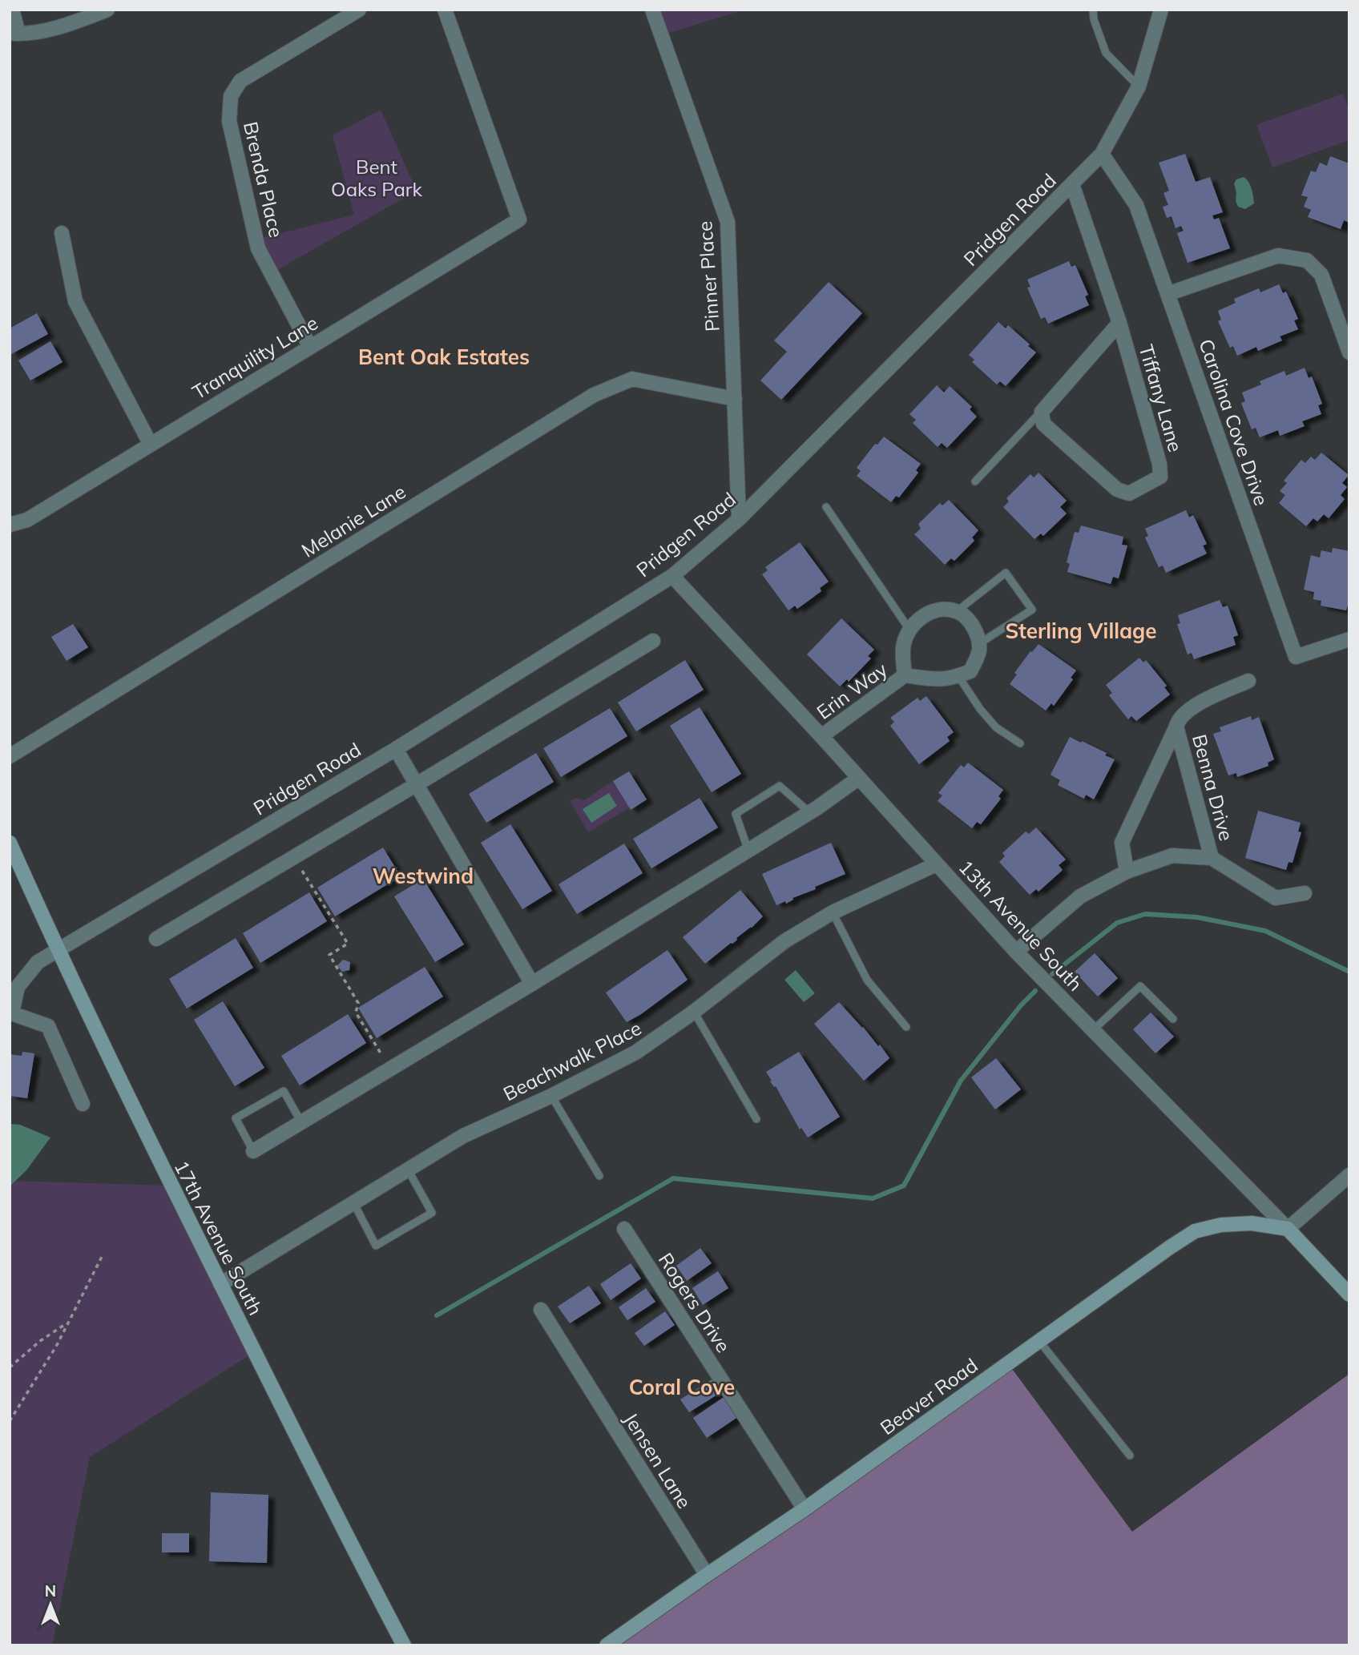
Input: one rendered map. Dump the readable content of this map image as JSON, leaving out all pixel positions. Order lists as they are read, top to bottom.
{
  "streets": {
    "street": [
      "Brenda Place",
      "Pridgen Road",
      "Pinner Place",
      "Tranquility Lane",
      "Tiffany Lane",
      "Carolina Cove Drive",
      "Melanie Lane",
      "Erin Way",
      "Benna Drive",
      "13th Avenue South",
      "Beachwalk Place",
      "17th Avenue South",
      "Rogers Drive",
      "Beaver Road",
      "Jensen Lane"
    ]
  },
  "crossings": [
    ["Brenda Place", "Tranquility Lane"],
    ["Pridgen Road", "Pinner Place"],
    ["Pridgen Road", "Tiffany Lane"],
    ["Pridgen Road", "Carolina Cove Drive"],
    ["Pridgen Road", "13th Avenue South"],
    ["Pridgen Road", "17th Avenue South"],
    ["Pinner Place", "Melanie Lane"],
    ["Erin Way", "13th Avenue South"],
    ["Benna Drive", "13th Avenue South"],
    ["13th Avenue South", "Beachwalk Place"],
    ["13th Avenue South", "Beaver Road"],
    ["Beachwalk Place", "17th Avenue South"],
    ["Rogers Drive", "Beaver Road"],
    ["Beaver Road", "Jensen Lane"]
  ],
  "districts": [
    "Bent Oak Estates",
    "Sterling Village",
    "Westwind",
    "Coral Cove"
  ],
  "parks": ["Bent Oaks Park"],
  "north": "top"
}
